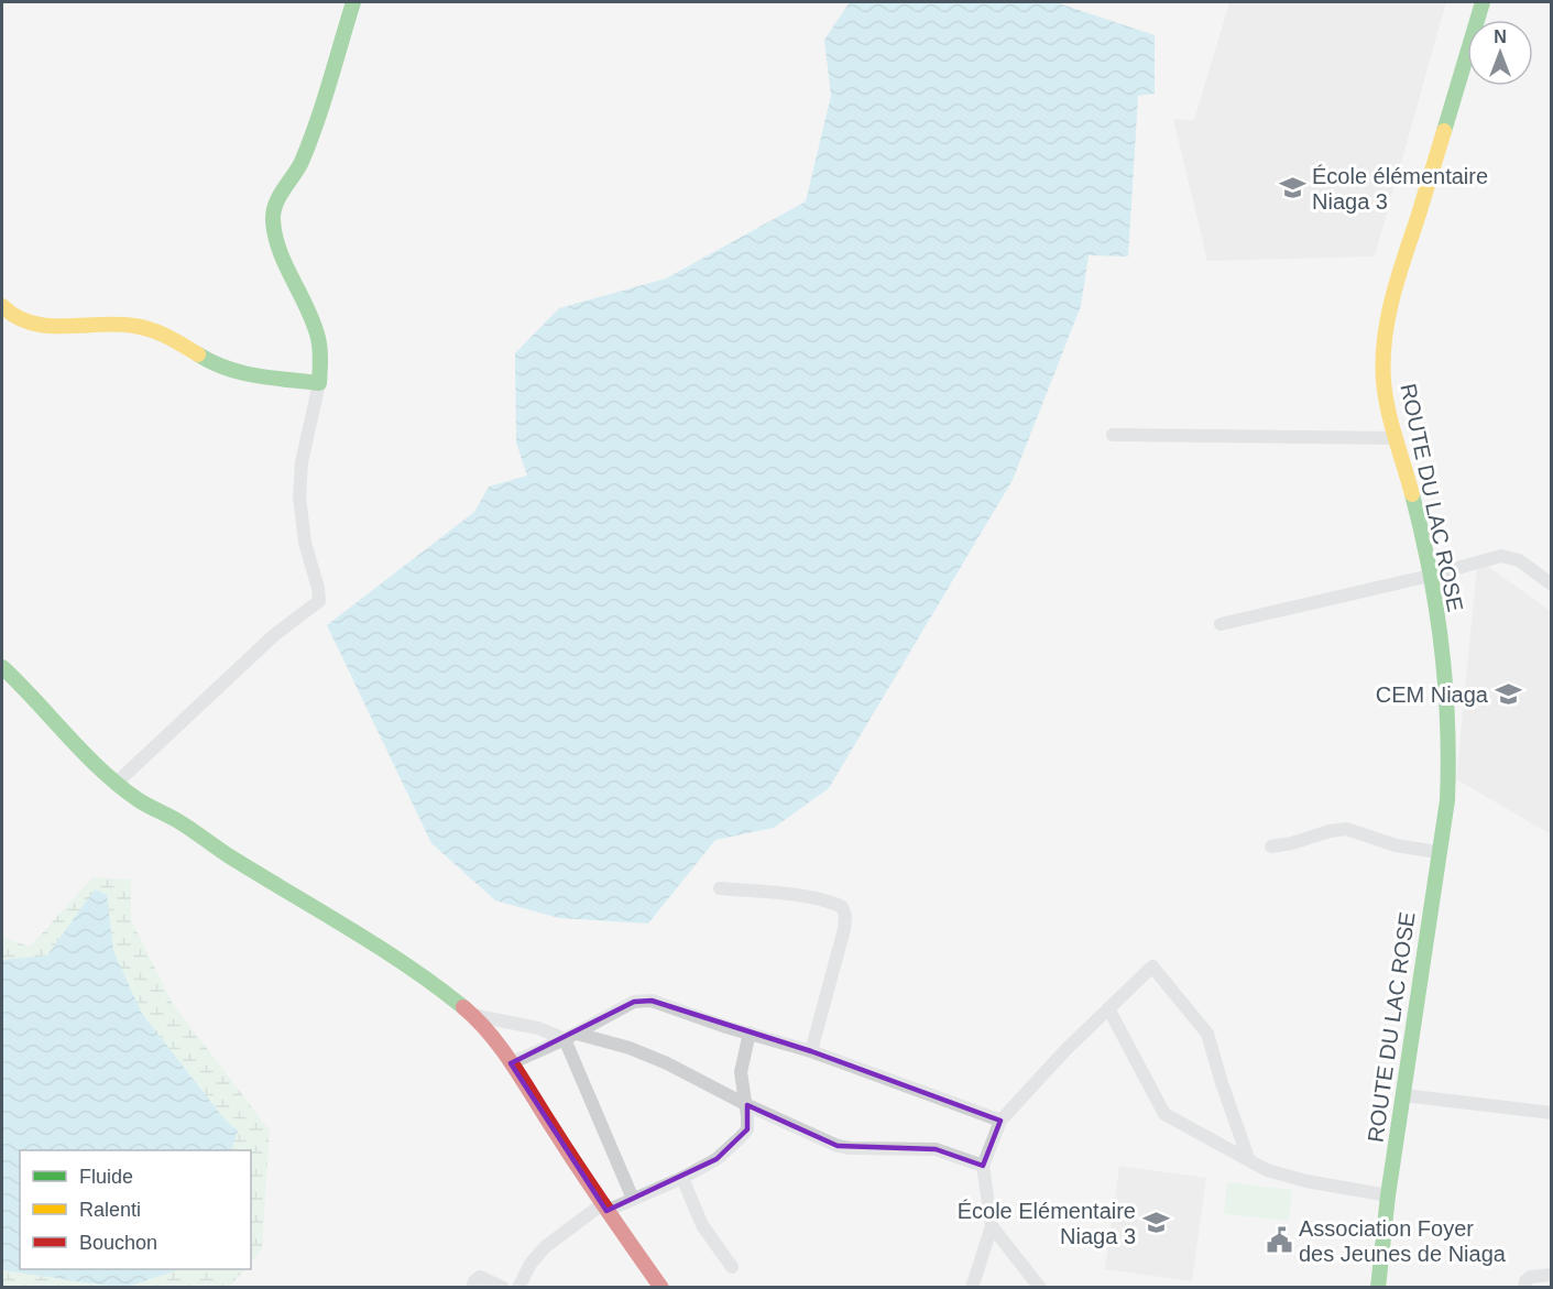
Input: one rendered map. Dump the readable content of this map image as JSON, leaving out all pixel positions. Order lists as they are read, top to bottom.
{
  "streets": {
    "street": ["ROUTE DU LAC ROSE"]
  },
  "places": {
    "school or university": ["École élémentaire Niaga 3", "CEM Niaga", "École Elémentaire Niaga 3"],
    "public building": ["Association Foyer des Jeunes de Niaga"]
  },
  "legend": ["Fluide", "Ralenti", "Bouchon"],
  "north": "top"
}
